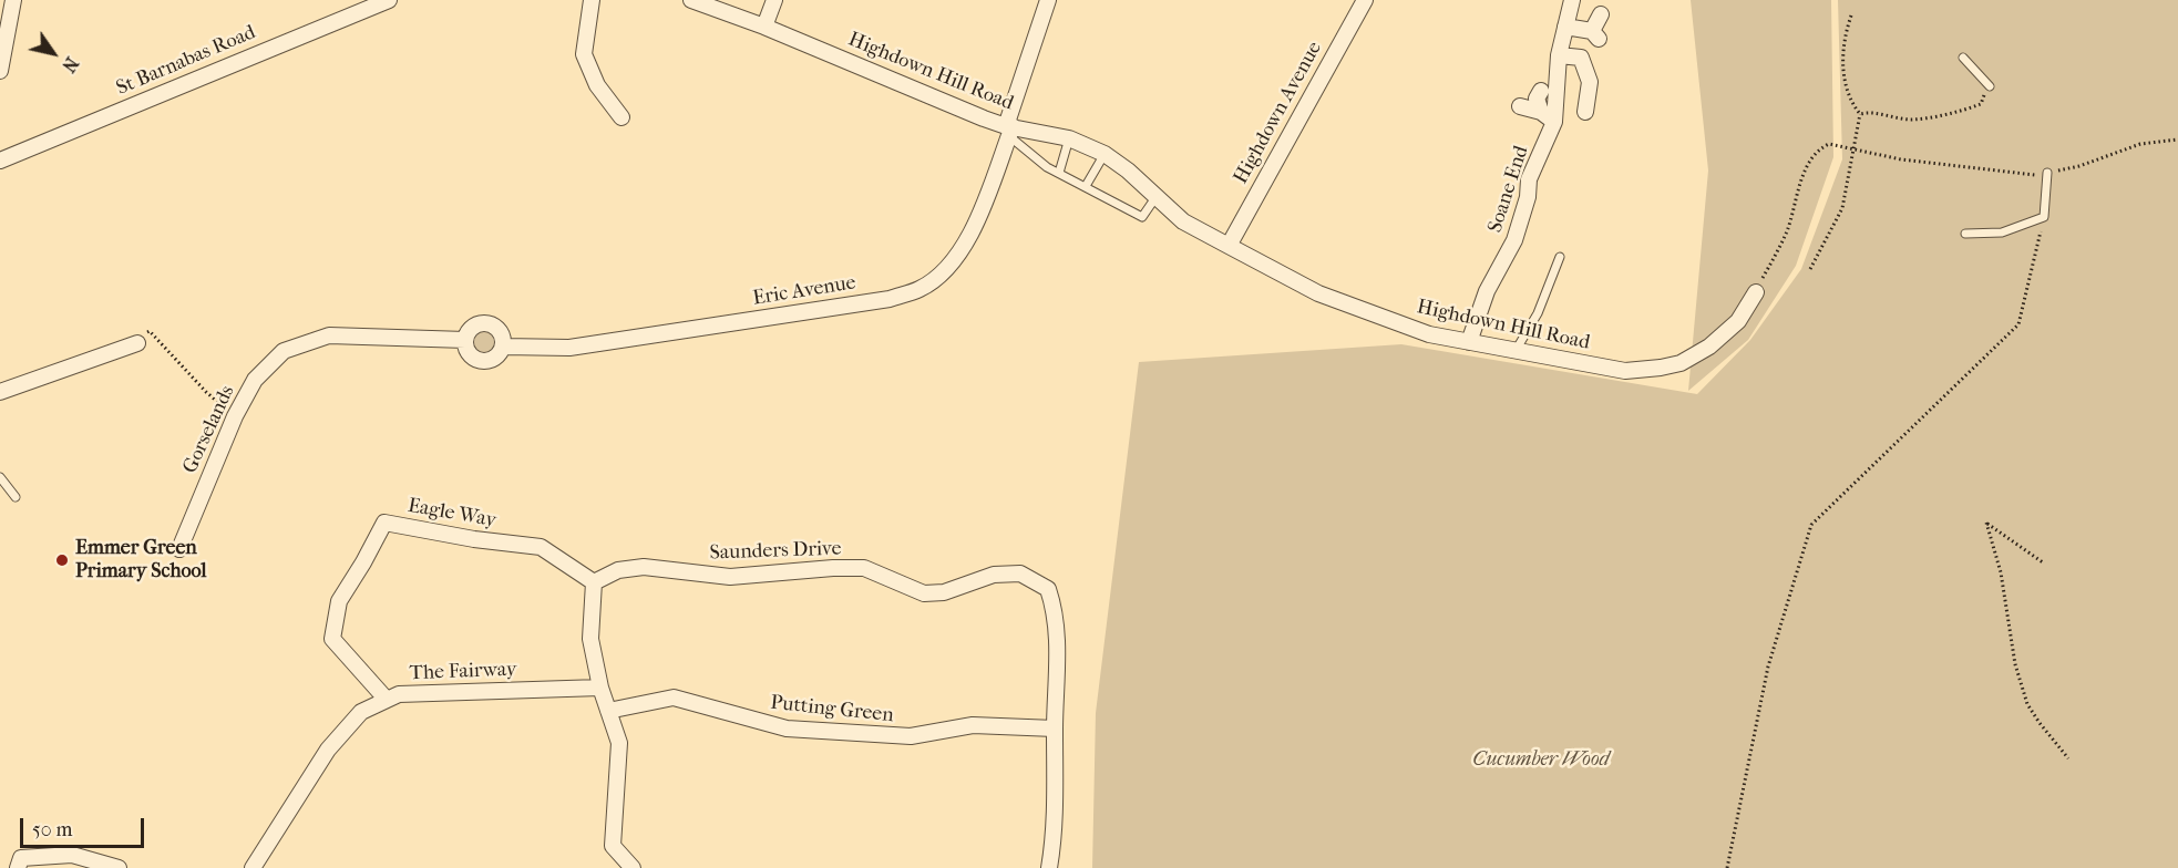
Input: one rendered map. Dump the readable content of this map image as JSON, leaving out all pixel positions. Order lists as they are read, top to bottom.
{
  "streets": {
    "street": [
      "St Barnabas Road",
      "Highdown Hill Road",
      "Highdown Avenue",
      "Soane End",
      "Eric Avenue",
      "Gorselands",
      "Eagle Way",
      "Saunders Drive",
      "The Fairway",
      "Putting Green"
    ]
  },
  "crossings": [
    ["Highdown Hill Road", "Highdown Avenue"],
    ["Highdown Hill Road", "Soane End"],
    ["Highdown Hill Road", "Eric Avenue"],
    ["Eric Avenue", "Gorselands"],
    ["Eagle Way", "Saunders Drive"],
    ["Eagle Way", "The Fairway"],
    ["Saunders Drive", "Putting Green"]
  ],
  "parks": ["Cucumber Wood"],
  "places": ["Emmer Green Primary School"],
  "scale_bar": "50 m",
  "north": "bottom right"
}
